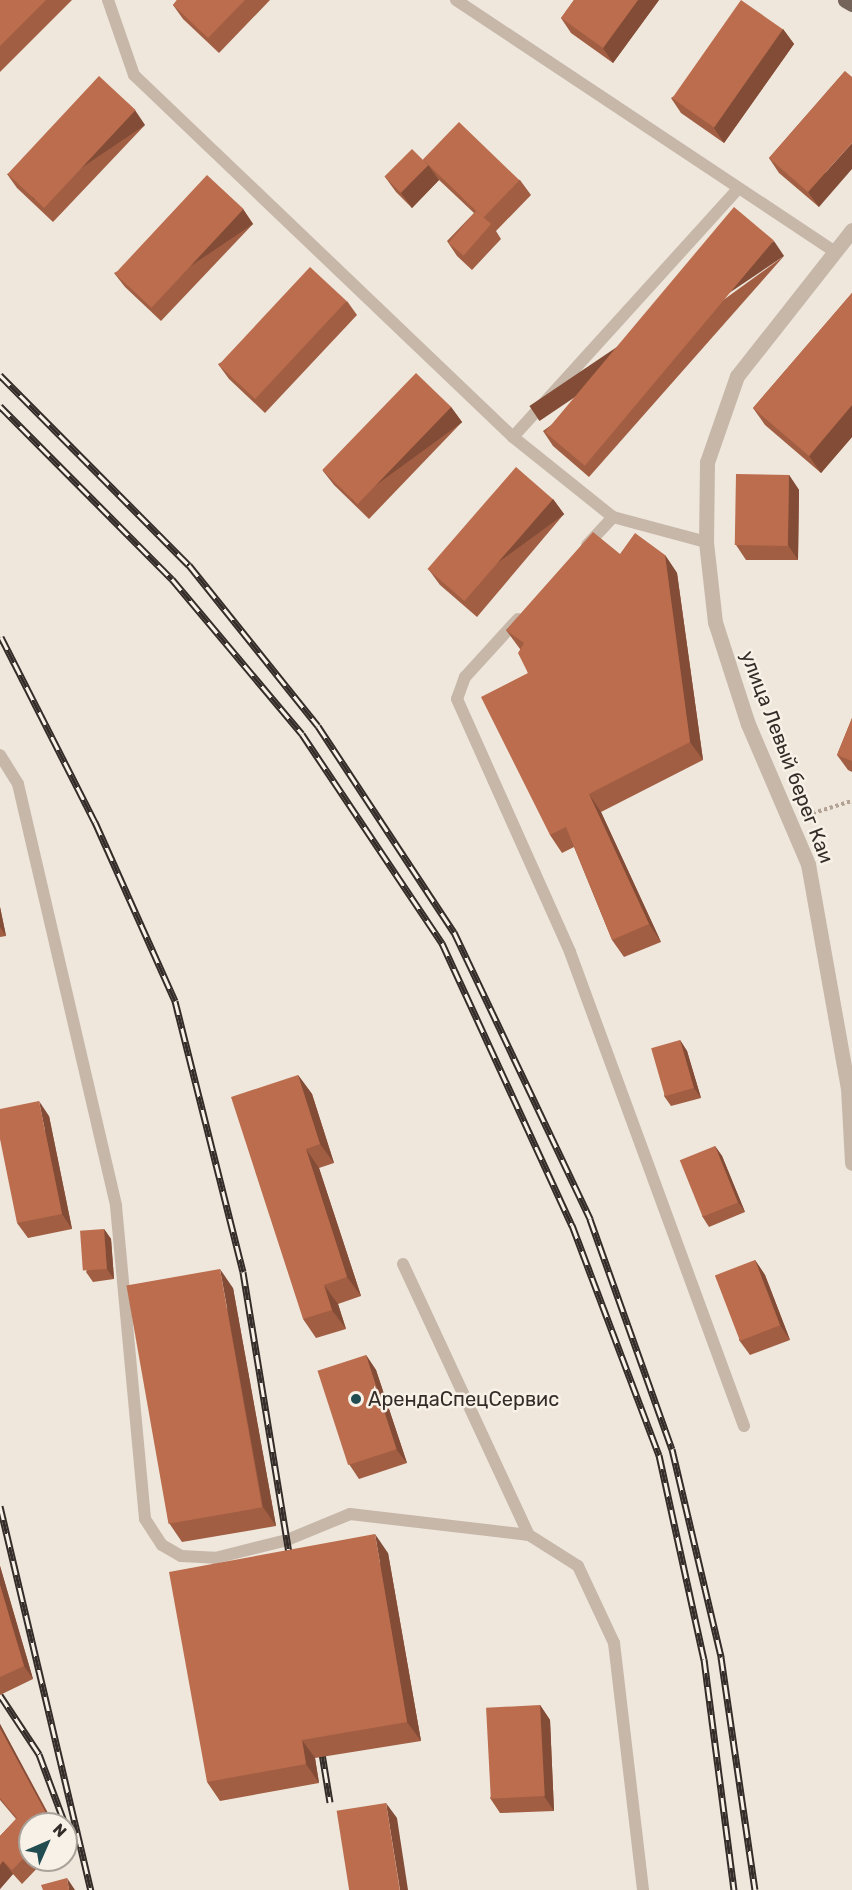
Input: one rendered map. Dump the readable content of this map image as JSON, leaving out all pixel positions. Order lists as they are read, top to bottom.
{
  "streets": {
    "street": ["улица Левый берег Каи"]
  },
  "places": ["АрендаСпецСервис"],
  "north": "top right"
}
